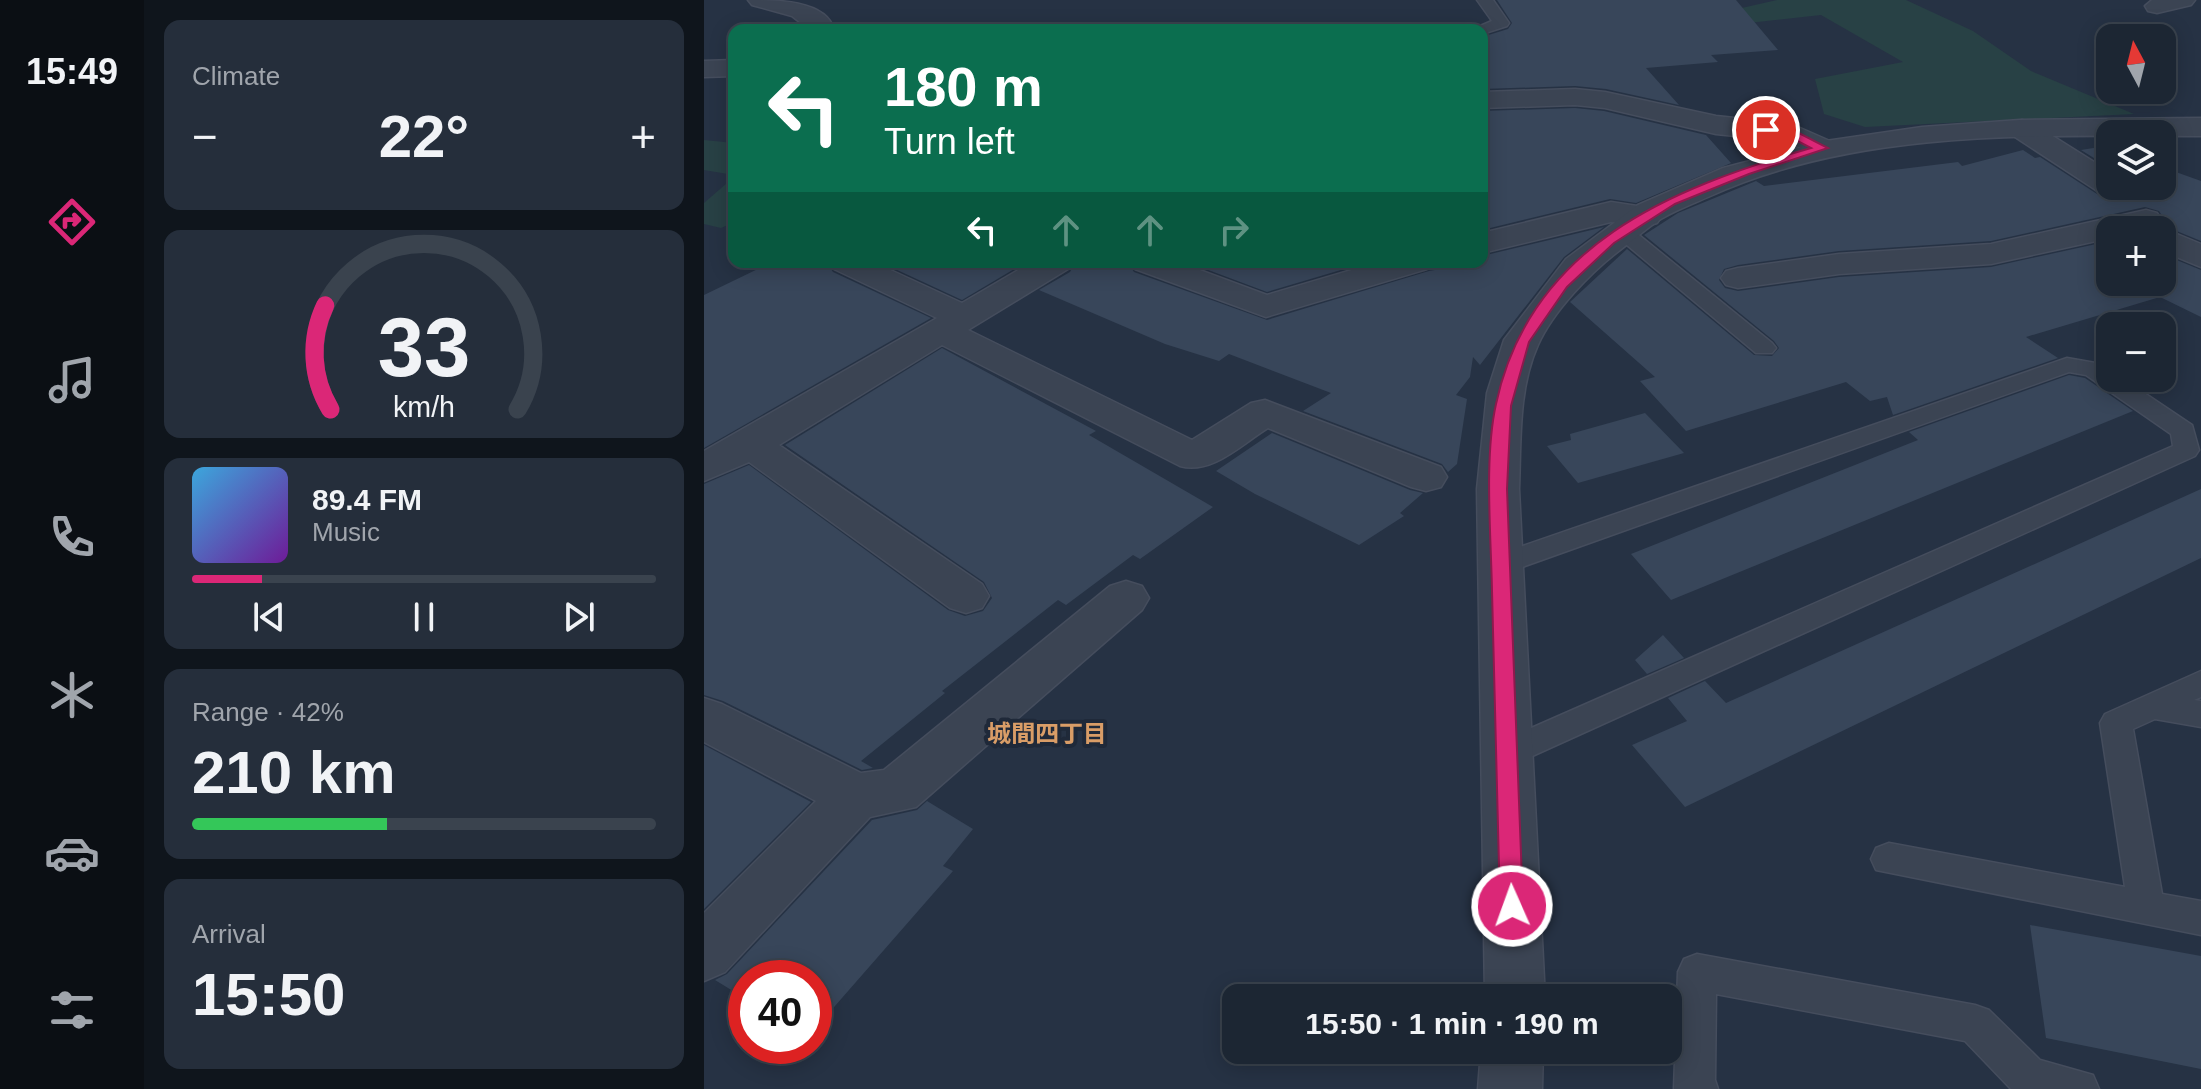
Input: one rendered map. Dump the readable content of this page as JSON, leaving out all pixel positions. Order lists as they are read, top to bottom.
{
  "districts": ["城間四丁目"],
  "north": "top",
  "page": {
    "tabs": "15:49",
    "tile": [
      "Climate",
      ["Range · 42%", "210 km"],
      ["Arrival", "15:50"]
    ],
    "map_buttons": ["+", "−"],
    "turn": ["180 m", "Turn left"],
    "heat": ["−", "22°", "+"],
    "song": ["89.4 FM", "Music"],
    "limit": "40",
    "trip": "15:50 · 1 min · 190 m",
    "gauge": ["33", "km/h"]
  }
}
